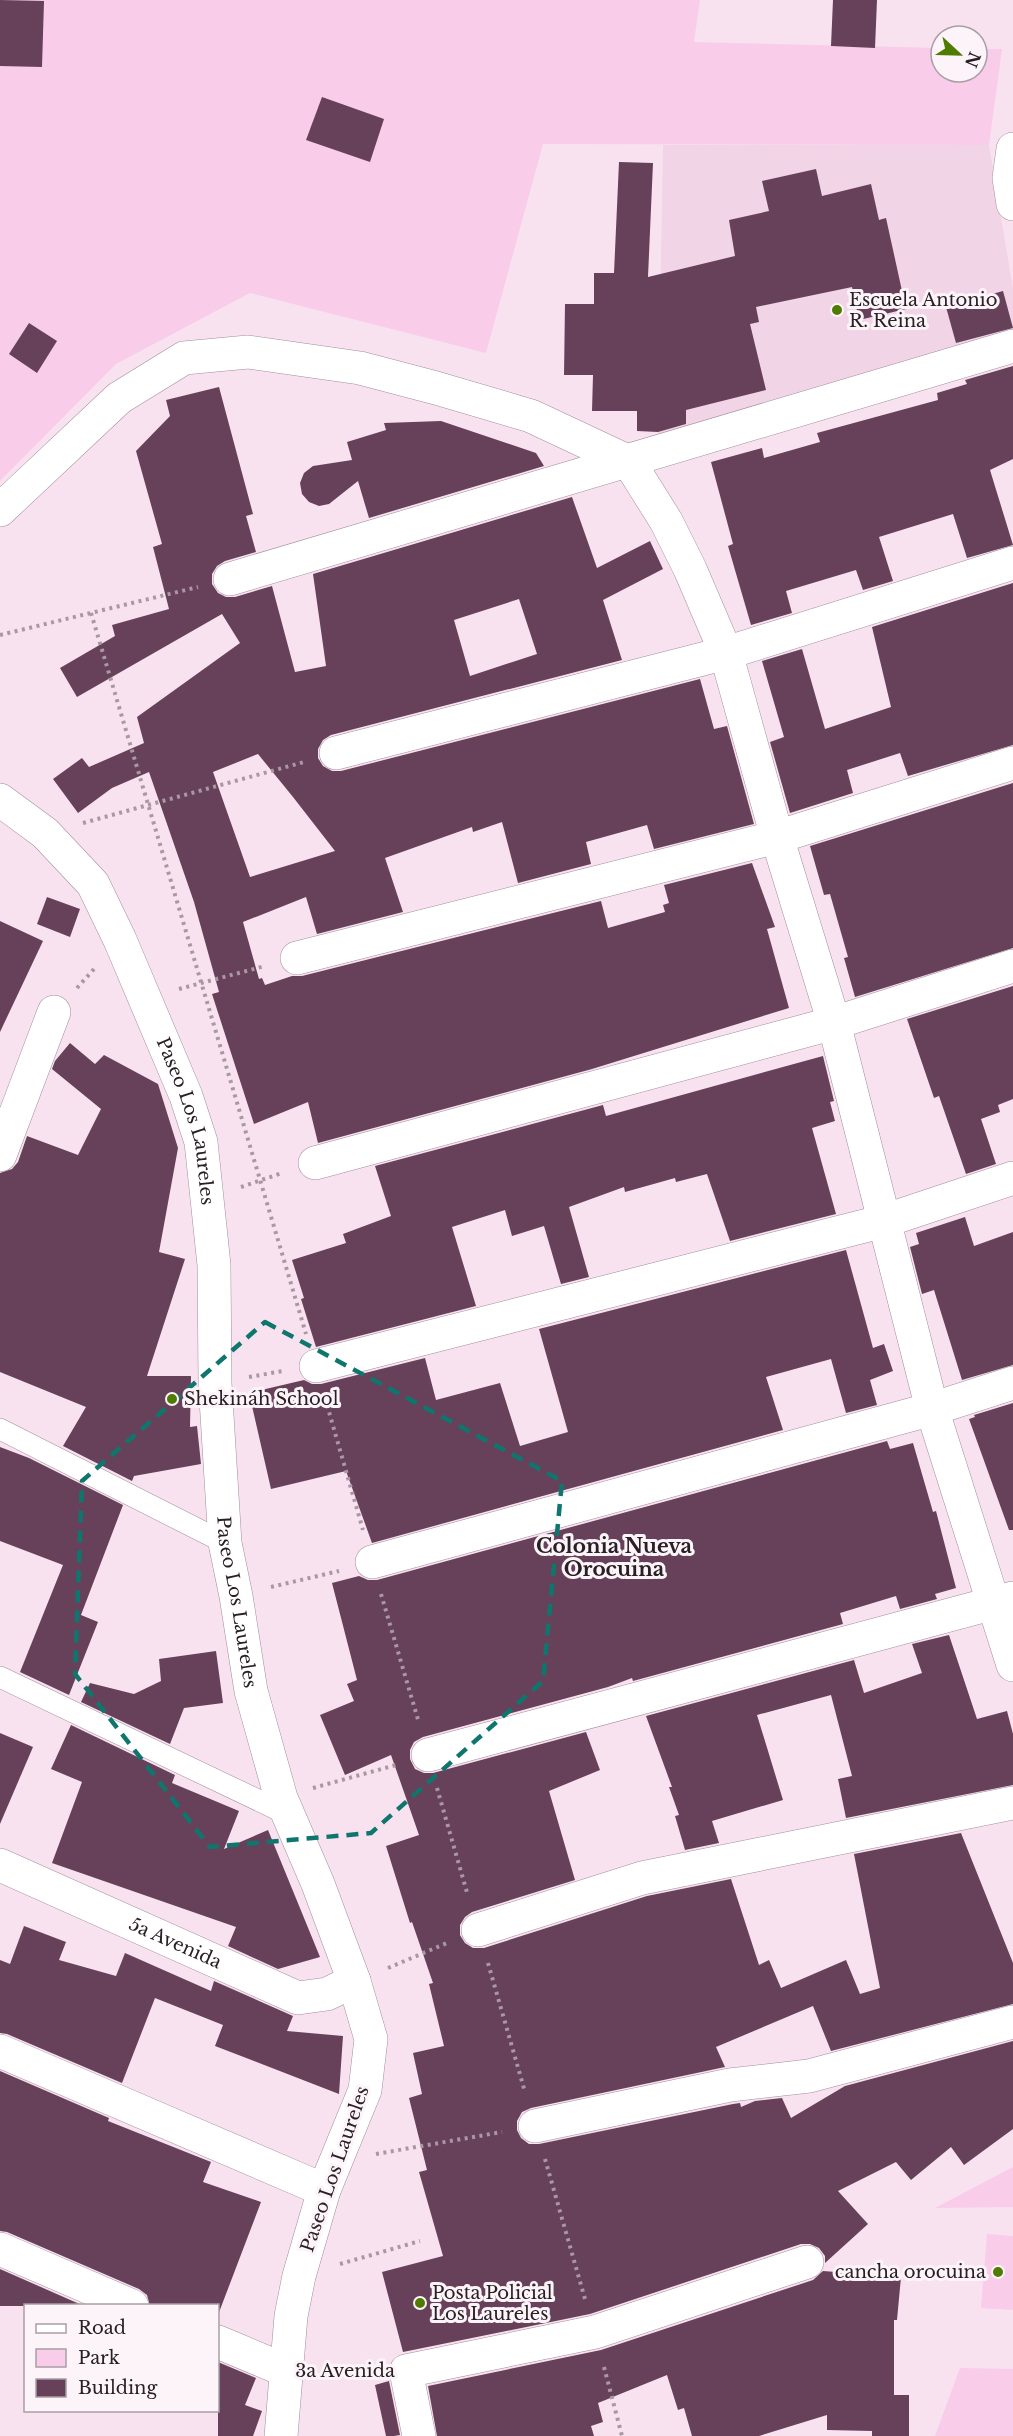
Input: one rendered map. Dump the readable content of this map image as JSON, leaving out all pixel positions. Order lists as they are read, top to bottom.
{
  "streets": {
    "street": ["Paseo Los Laureles", "5a Avenida", "3a Avenida"]
  },
  "crossings": [
    ["Paseo Los Laureles", "5a Avenida"],
    ["Paseo Los Laureles", "3a Avenida"]
  ],
  "districts": ["Colonia Nueva Orocuina"],
  "places": [
    "Escuela Antonio R. Reina",
    "Shekináh School",
    "cancha orocuina",
    "Posta Policial Los Laureles"
  ],
  "legend": ["Road", "Park", "Building"],
  "north": "right"
}
